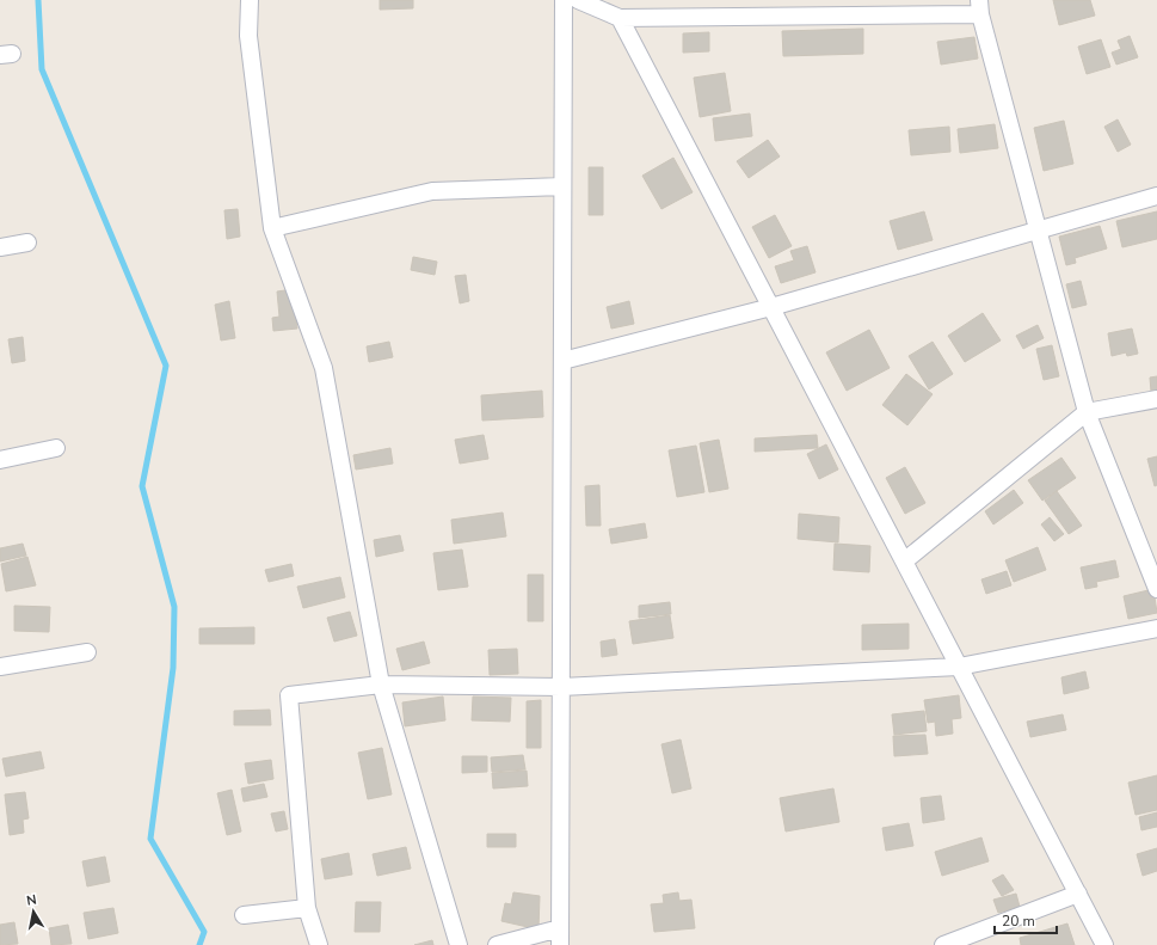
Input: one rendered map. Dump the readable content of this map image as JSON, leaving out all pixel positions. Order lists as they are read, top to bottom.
{
  "scale_bar": "20 m",
  "north": "top"
}
